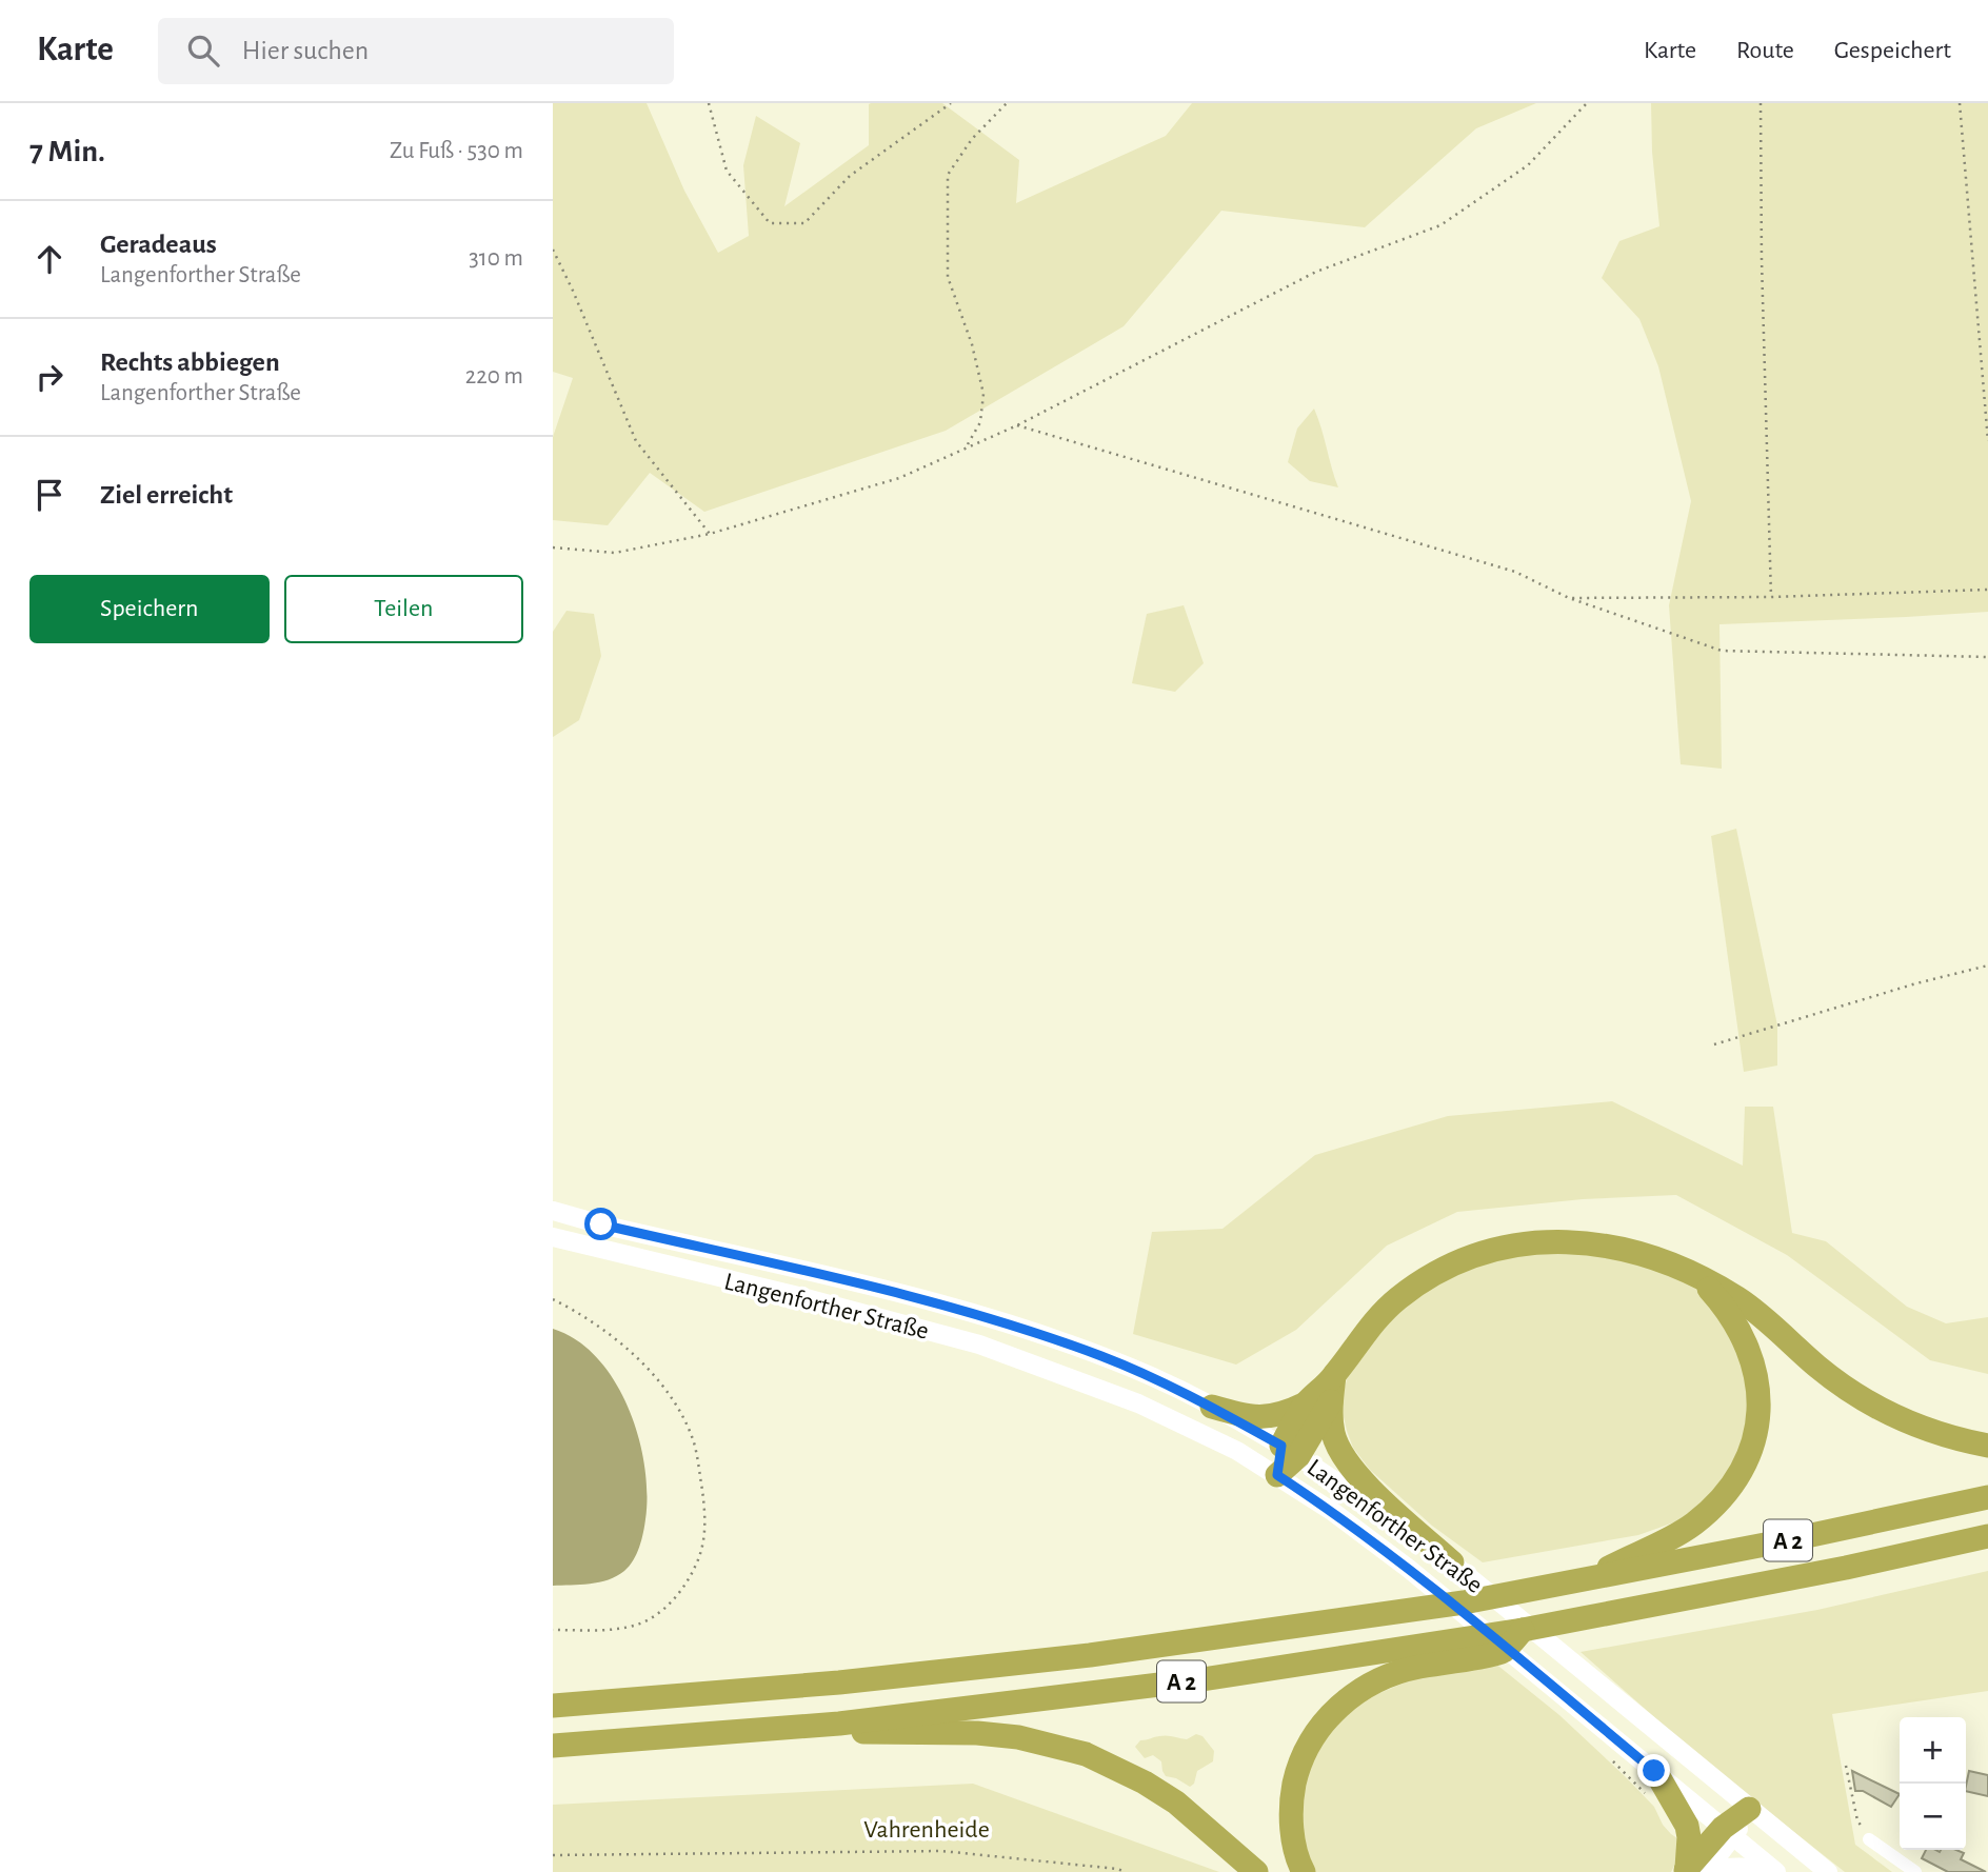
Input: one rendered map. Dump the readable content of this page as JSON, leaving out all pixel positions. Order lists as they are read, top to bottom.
{
  "streets": {
    "highway": ["A 2"],
    "main road": ["Langenforther Straße"]
  },
  "parks": ["Vahrenheide"],
  "page": {
    "header": "Karte",
    "search": "Hier suchen",
    "nav": ["Karte", "Route", "Gespeichert"],
    "heading": ["7 Min.", "Zu Fuß · 530 m"],
    "list": [
      ["Geradeaus", "Langenforther Straße", "310 m"],
      ["Rechts abbiegen", "Langenforther Straße", "220 m"],
      "Ziel erreicht"
    ],
    "buttons": ["Speichern", "Teilen"],
    "map_buttons": ["+", "−"]
  }
}
